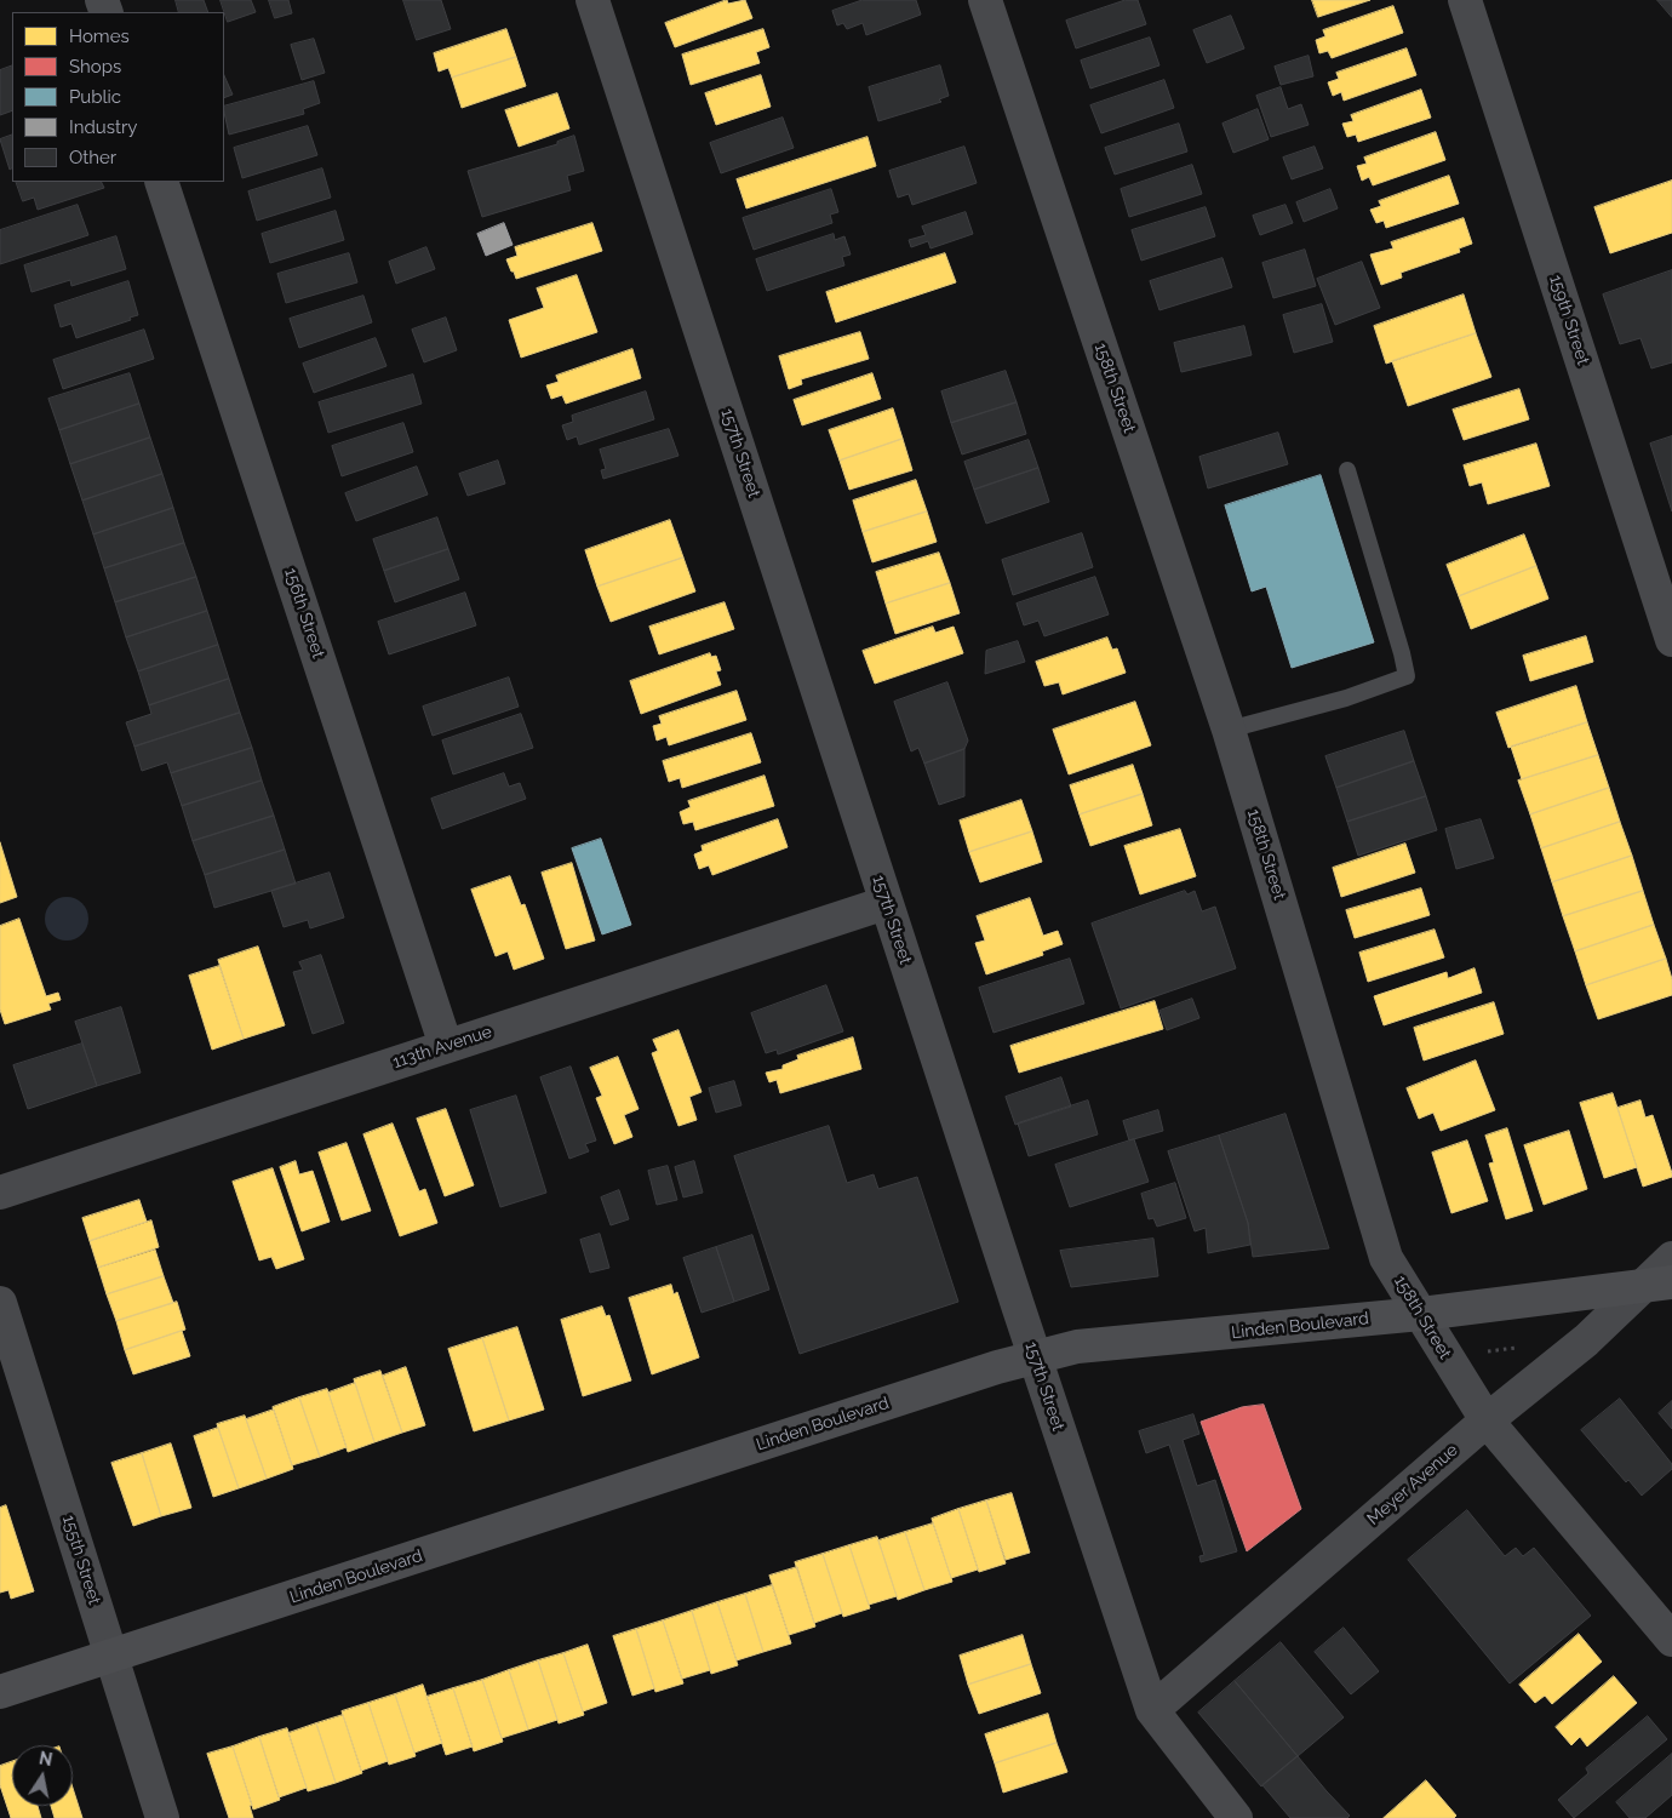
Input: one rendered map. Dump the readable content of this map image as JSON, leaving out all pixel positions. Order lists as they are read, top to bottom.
{
  "streets": {
    "main road": ["Linden Boulevard"],
    "street": [
      "159th Street",
      "158th Street",
      "157th Street",
      "156th Street",
      "113th Avenue",
      "Meyer Avenue",
      "155th Street"
    ]
  },
  "crossings": [
    ["158th Street", "Linden Boulevard"],
    ["158th Street", "Meyer Avenue"],
    ["157th Street", "113th Avenue"],
    ["157th Street", "Linden Boulevard"],
    ["157th Street", "Meyer Avenue"],
    ["156th Street", "113th Avenue"],
    ["Linden Boulevard", "Meyer Avenue"],
    ["Linden Boulevard", "155th Street"]
  ],
  "legend": [
    "Homes",
    "Shops",
    "Public",
    "Industry",
    "Other"
  ],
  "north": "top"
}
